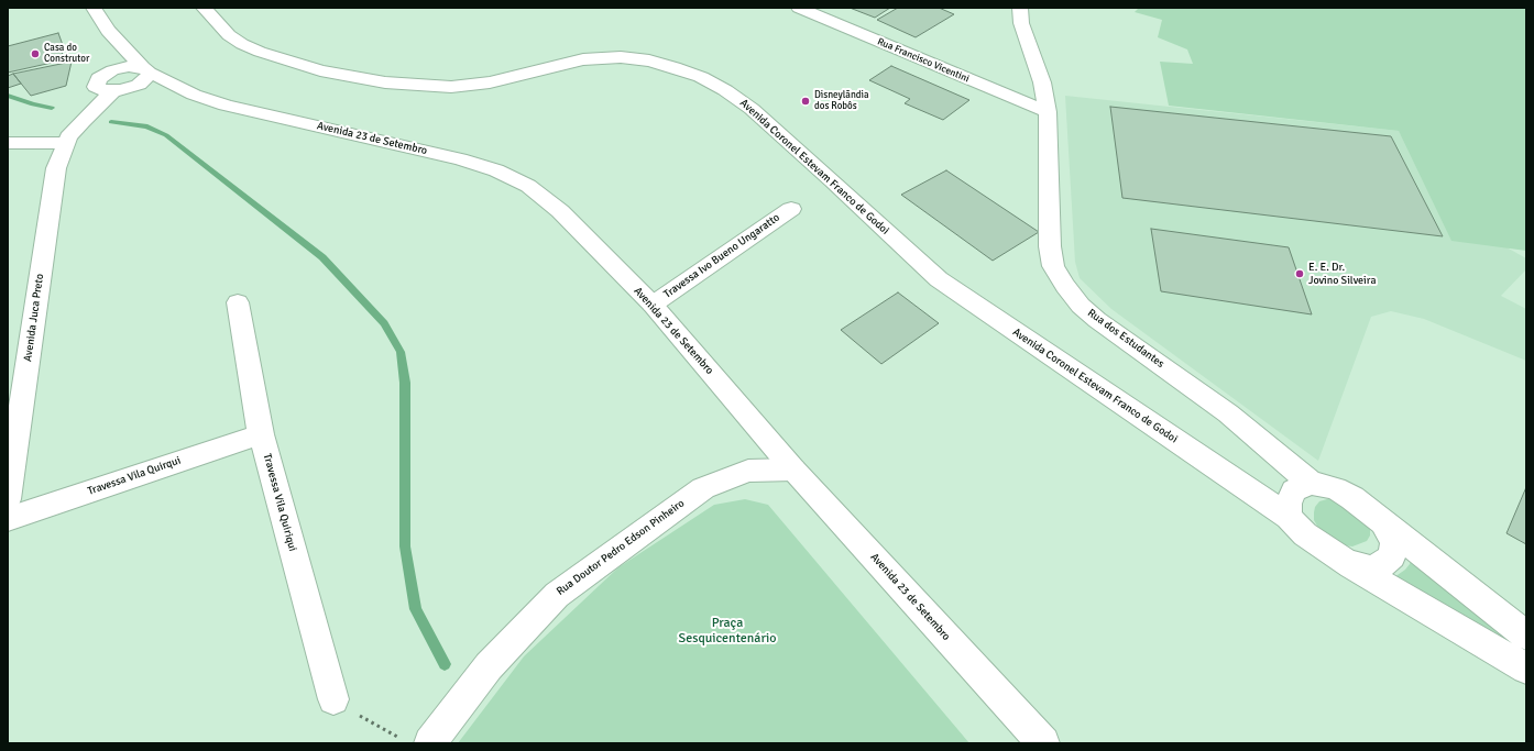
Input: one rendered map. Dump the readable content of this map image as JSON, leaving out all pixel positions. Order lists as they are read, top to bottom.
{
  "streets": {
    "street": [
      "Rua Francisco Vicentini",
      "Avenida 23 de Setembro",
      "Avenida Coronel Estevam Franco de Godoi",
      "Travessa Ivo Bueno Ungaratto",
      "Avenida Juca Preto",
      "Rua dos Estudantes",
      "Travessa Vila Quirqui",
      "Travessa Vila Quiriqui",
      "Rua Doutor Pedro Edson Pinheiro"
    ]
  },
  "crossings": [
    ["Rua Francisco Vicentini", "Rua dos Estudantes"],
    ["Avenida 23 de Setembro", "Travessa Ivo Bueno Ungaratto"],
    ["Avenida 23 de Setembro", "Rua Doutor Pedro Edson Pinheiro"],
    ["Travessa Vila Quirqui", "Travessa Vila Quiriqui"]
  ],
  "parks": ["Praça Sesquicentenário"],
  "places": ["Casa do Construtor", "Disneylãndia dos Robôs", "E. E. Dr. Jovino Silveira"]
}
